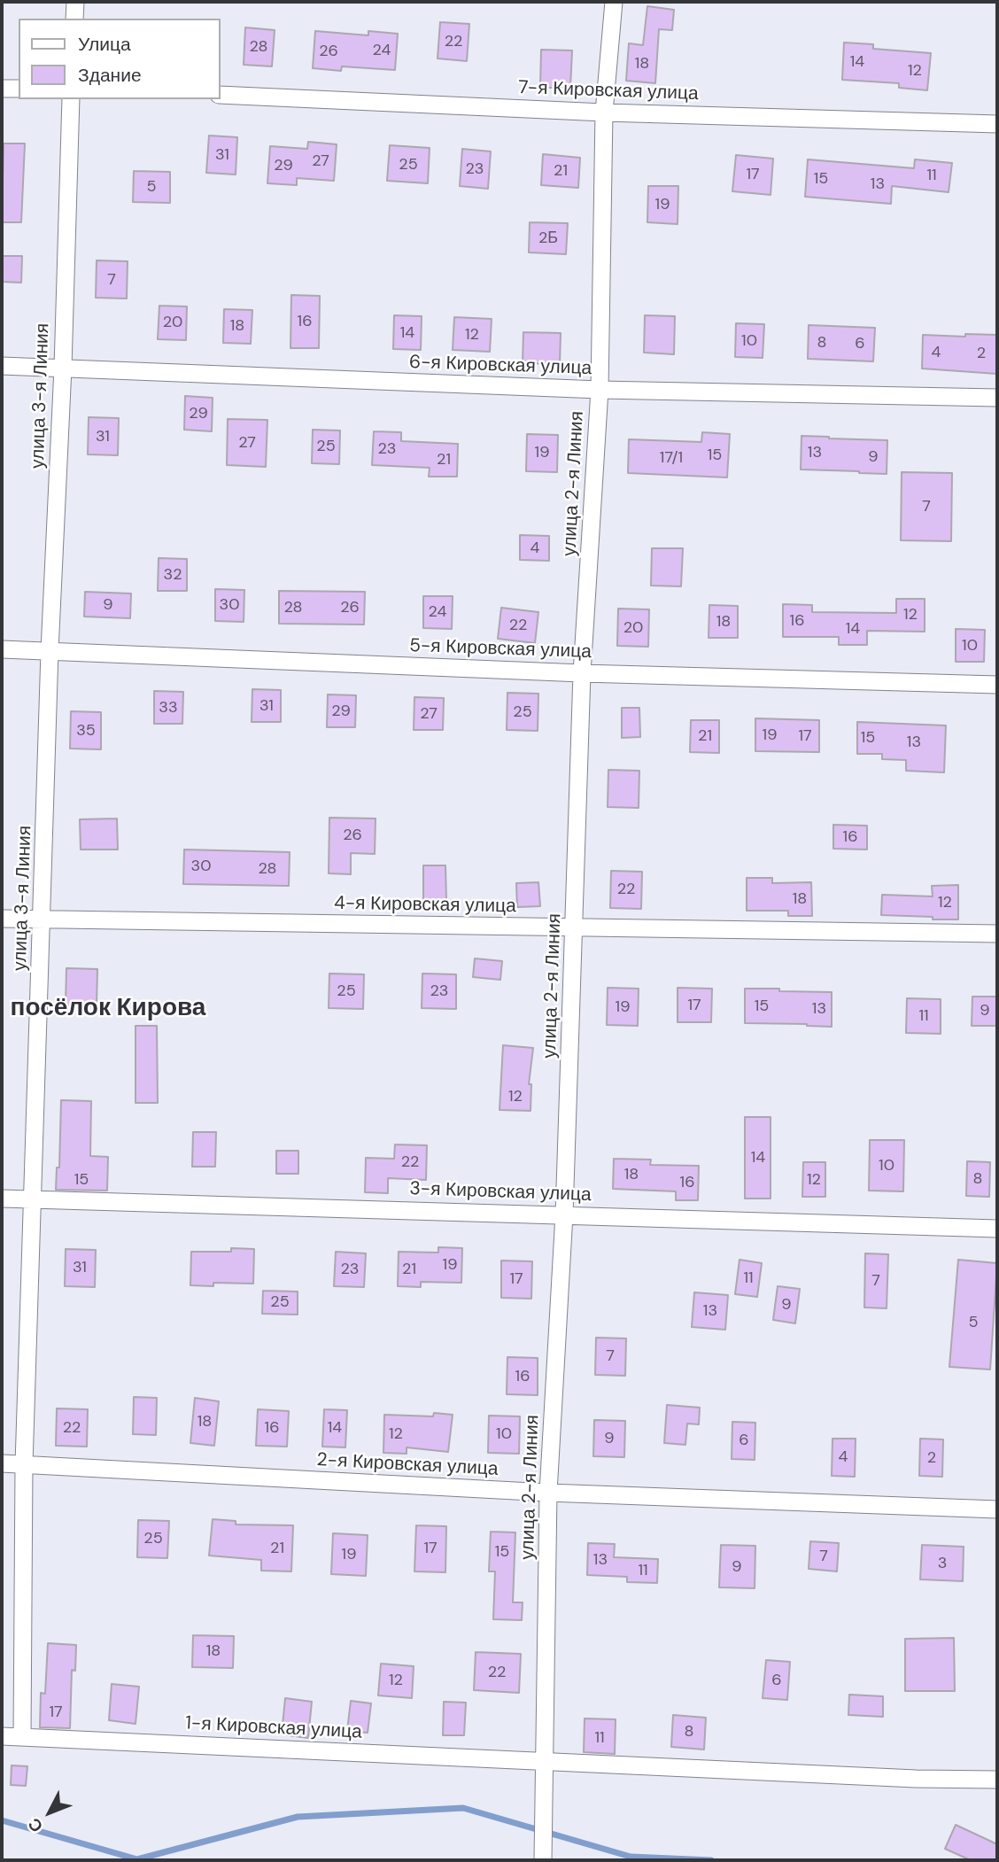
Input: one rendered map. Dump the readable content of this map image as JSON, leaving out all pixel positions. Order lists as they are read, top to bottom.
{
  "streets": {
    "street": [
      "7-я Кировская улица",
      "6-я Кировская улица",
      "улица 3-я Линия",
      "улица 2-я Линия",
      "5-я Кировская улица",
      "4-я Кировская улица",
      "3-я Кировская улица",
      "2-я Кировская улица",
      "1-я Кировская улица"
    ]
  },
  "crossings": [
    ["7-я Кировская улица", "улица 2-я Линия"],
    ["6-я Кировская улица", "улица 3-я Линия"],
    ["6-я Кировская улица", "улица 2-я Линия"],
    ["улица 3-я Линия", "5-я Кировская улица"],
    ["улица 3-я Линия", "4-я Кировская улица"],
    ["улица 3-я Линия", "3-я Кировская улица"],
    ["улица 3-я Линия", "2-я Кировская улица"],
    ["улица 3-я Линия", "1-я Кировская улица"],
    ["улица 2-я Линия", "5-я Кировская улица"],
    ["улица 2-я Линия", "4-я Кировская улица"],
    ["улица 2-я Линия", "3-я Кировская улица"],
    ["улица 2-я Линия", "2-я Кировская улица"],
    ["улица 2-я Линия", "1-я Кировская улица"]
  ],
  "districts": ["посёлок Кирова"],
  "house_numbers": [
    "22",
    "28",
    "24",
    "26",
    "14",
    "18",
    "12",
    "31",
    "27",
    "25",
    "29",
    "23",
    "21",
    "17",
    "11",
    "15",
    "13",
    "5",
    "19",
    "2Б",
    "7",
    "16",
    "20",
    "18",
    "14",
    "12",
    "10",
    "8",
    "6",
    "4",
    "2",
    "29",
    "31",
    "27",
    "25",
    "23",
    "19",
    "13",
    "15",
    "9",
    "17/1",
    "21",
    "7",
    "4",
    "32",
    "9",
    "30",
    "28",
    "26",
    "24",
    "12",
    "16",
    "18",
    "22",
    "20",
    "14",
    "10",
    "31",
    "33",
    "29",
    "25",
    "27",
    "35",
    "19",
    "21",
    "17",
    "15",
    "13",
    "26",
    "16",
    "30",
    "28",
    "22",
    "18",
    "12",
    "25",
    "23",
    "17",
    "15",
    "19",
    "13",
    "9",
    "11",
    "12",
    "14",
    "22",
    "10",
    "18",
    "8",
    "15",
    "12",
    "16",
    "19",
    "31",
    "23",
    "21",
    "11",
    "17",
    "7",
    "25",
    "9",
    "13",
    "5",
    "7",
    "16",
    "18",
    "22",
    "16",
    "14",
    "12",
    "10",
    "9",
    "6",
    "4",
    "2",
    "25",
    "21",
    "17",
    "15",
    "19",
    "7",
    "13",
    "3",
    "9",
    "11",
    "18",
    "22",
    "12",
    "6",
    "17",
    "8",
    "11"
  ],
  "legend": ["Улица", "Здание"],
  "north": "bottom left"
}
